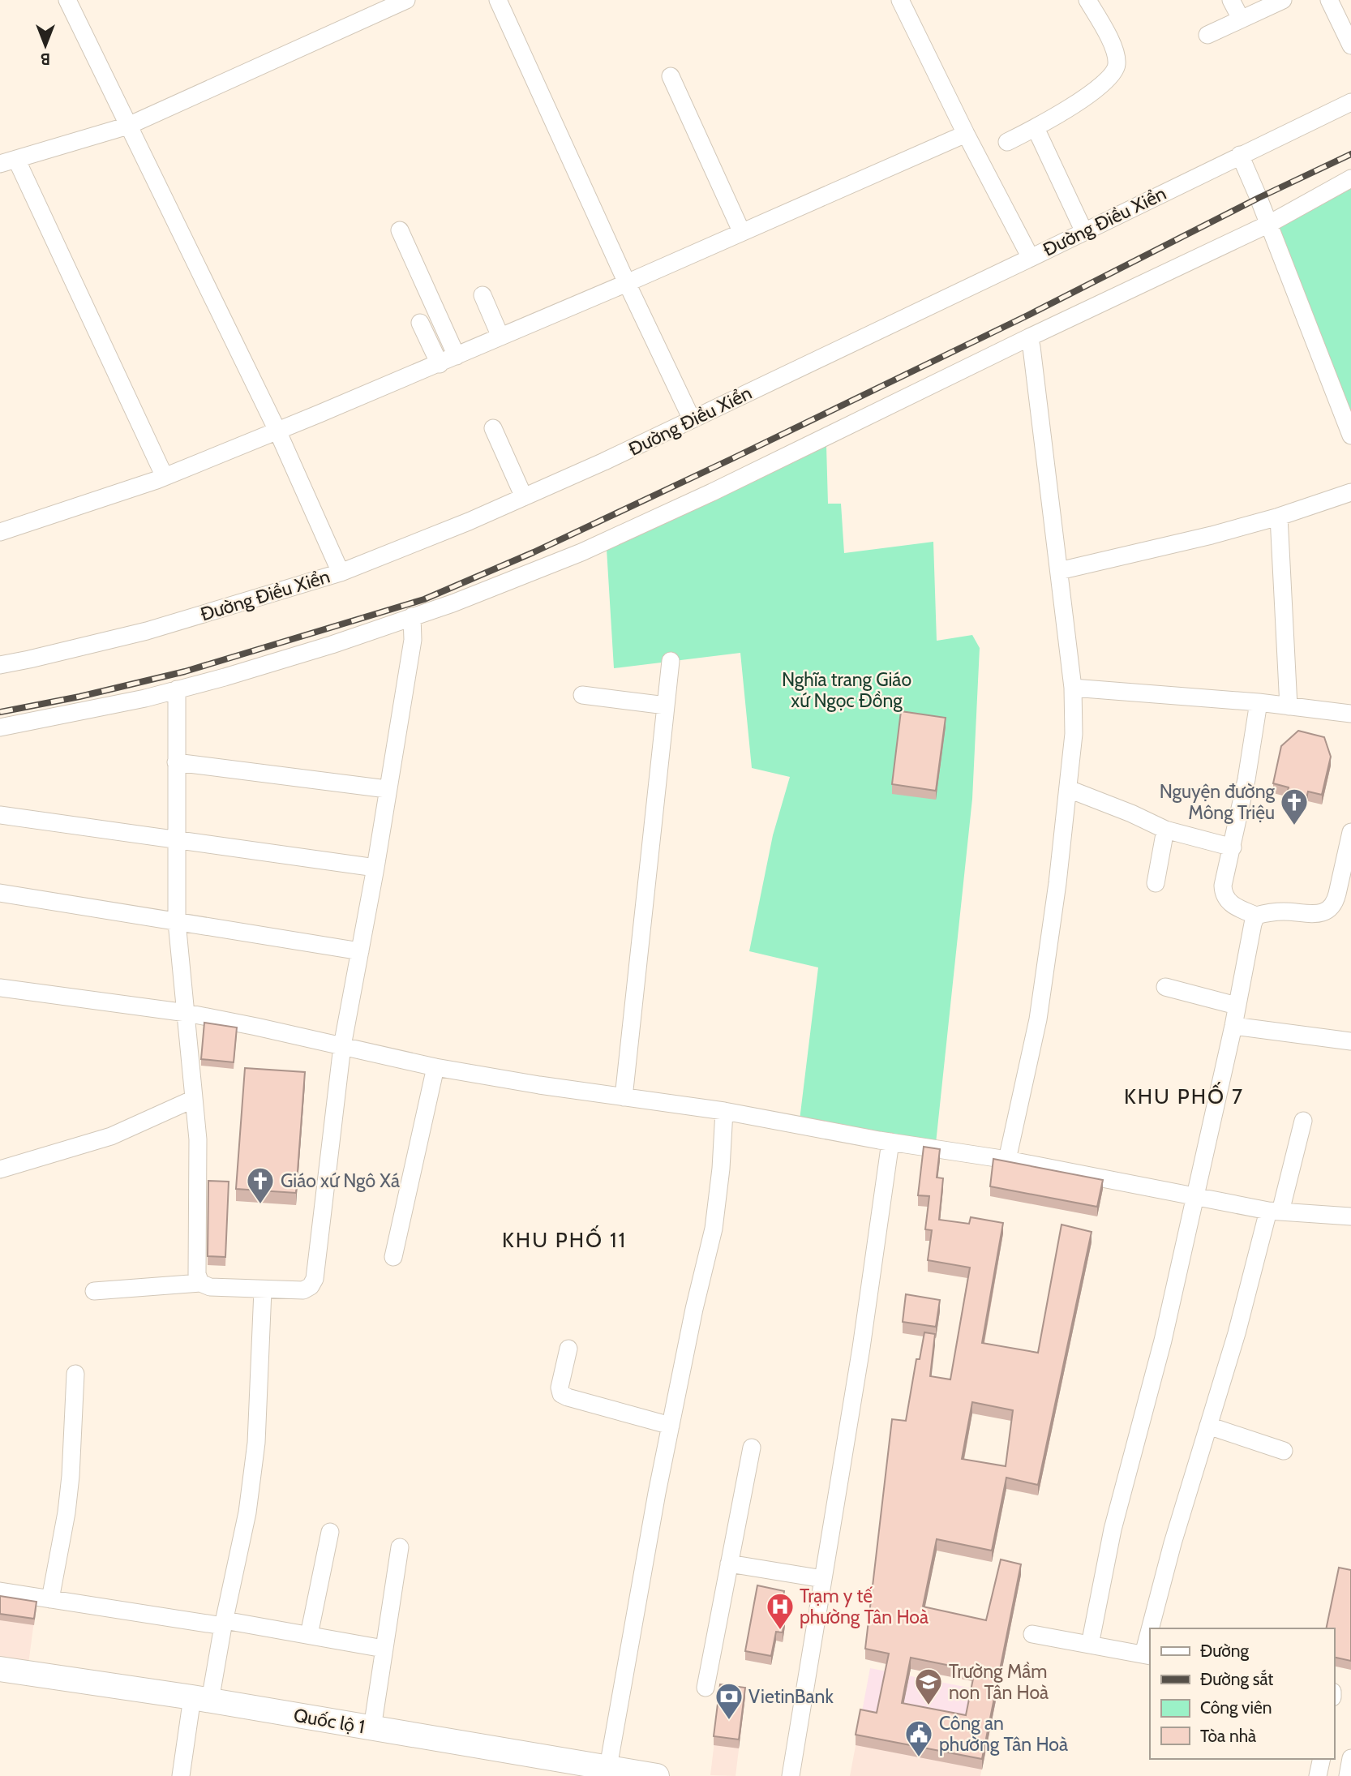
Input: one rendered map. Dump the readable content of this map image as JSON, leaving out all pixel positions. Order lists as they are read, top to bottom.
{
  "streets": {
    "highway": ["Quốc lộ 1"],
    "street": ["Đường Điều Xiển"]
  },
  "districts": ["KHU PHỐ 7", "KHU PHỐ 11"],
  "parks": ["Nghĩa trang Giáo xứ Ngọc Đồng"],
  "places": {
    "church": ["Nguyện đường Mông Triệu", "Giáo xứ Ngô Xá"],
    "hospital": ["Trạm y tế phường Tân Hoà"],
    "school or university": ["Trường Mầm non Tân Hoà"],
    "bank": ["VietinBank"],
    "public building": ["Công an phường Tân Hoà"]
  },
  "legend": [
    "Đường",
    "Đường sắt",
    "Công viên",
    "Tòa nhà"
  ],
  "north": "bottom"
}
